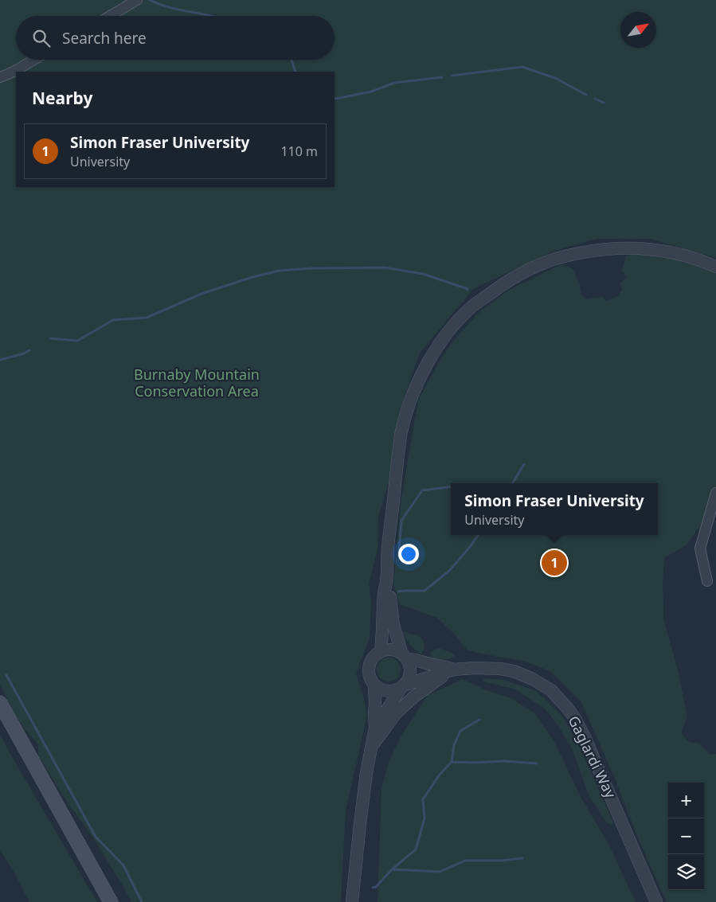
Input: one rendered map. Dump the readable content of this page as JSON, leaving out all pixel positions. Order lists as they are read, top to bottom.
{
  "streets": {
    "street": ["Gaglardi Way"]
  },
  "parks": ["Burnaby Mountain Conservation Area"],
  "north": "top right",
  "page": {
    "search": "Search here",
    "heading": "Nearby",
    "list": [
      {
        "mark": "1",
        "name": "Simon Fraser University",
        "note": "University",
        "value": "110 m"
      }
    ],
    "popup": ["Simon Fraser University", "University"],
    "pins": "1",
    "map_buttons": ["+", "−"]
  }
}
